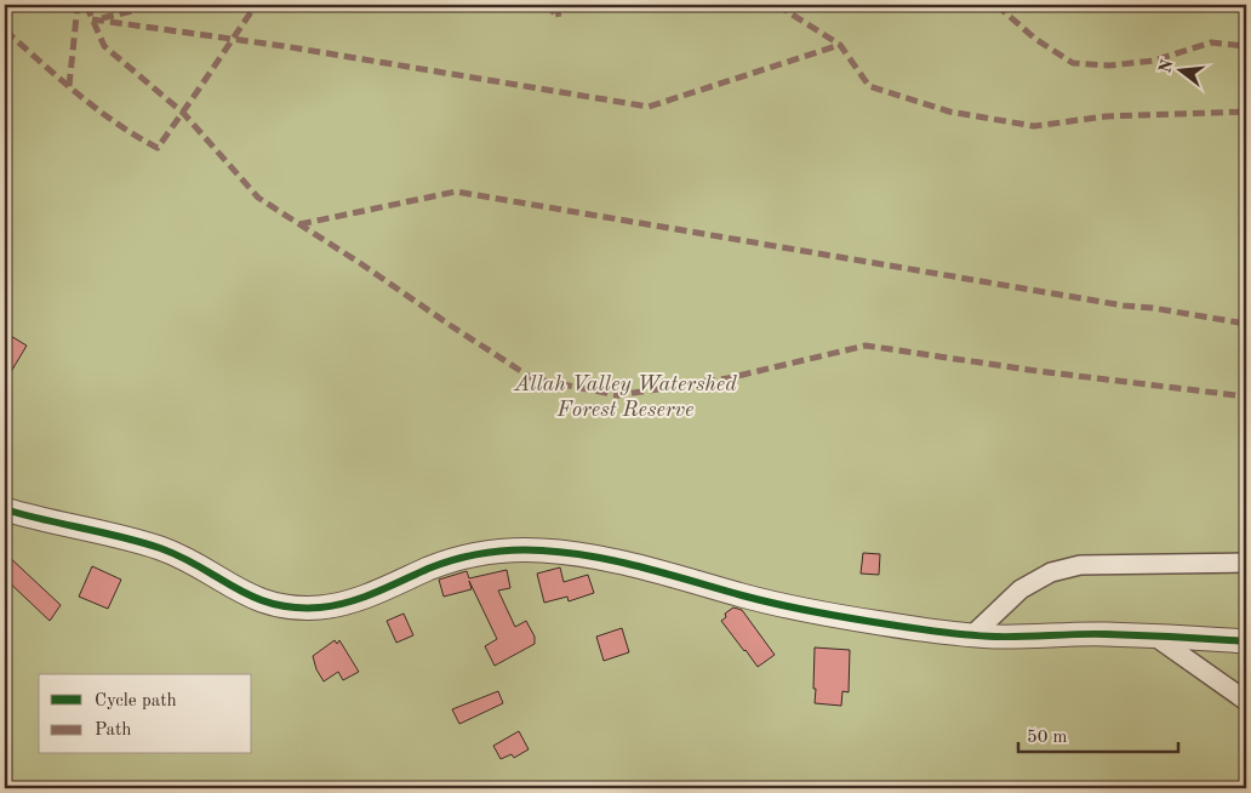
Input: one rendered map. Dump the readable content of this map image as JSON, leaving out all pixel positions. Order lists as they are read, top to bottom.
{
  "parks": ["Allah Valley Watershed Forest Reserve"],
  "legend": ["Cycle path", "Path"],
  "scale_bar": "50 m",
  "north": "left"
}
